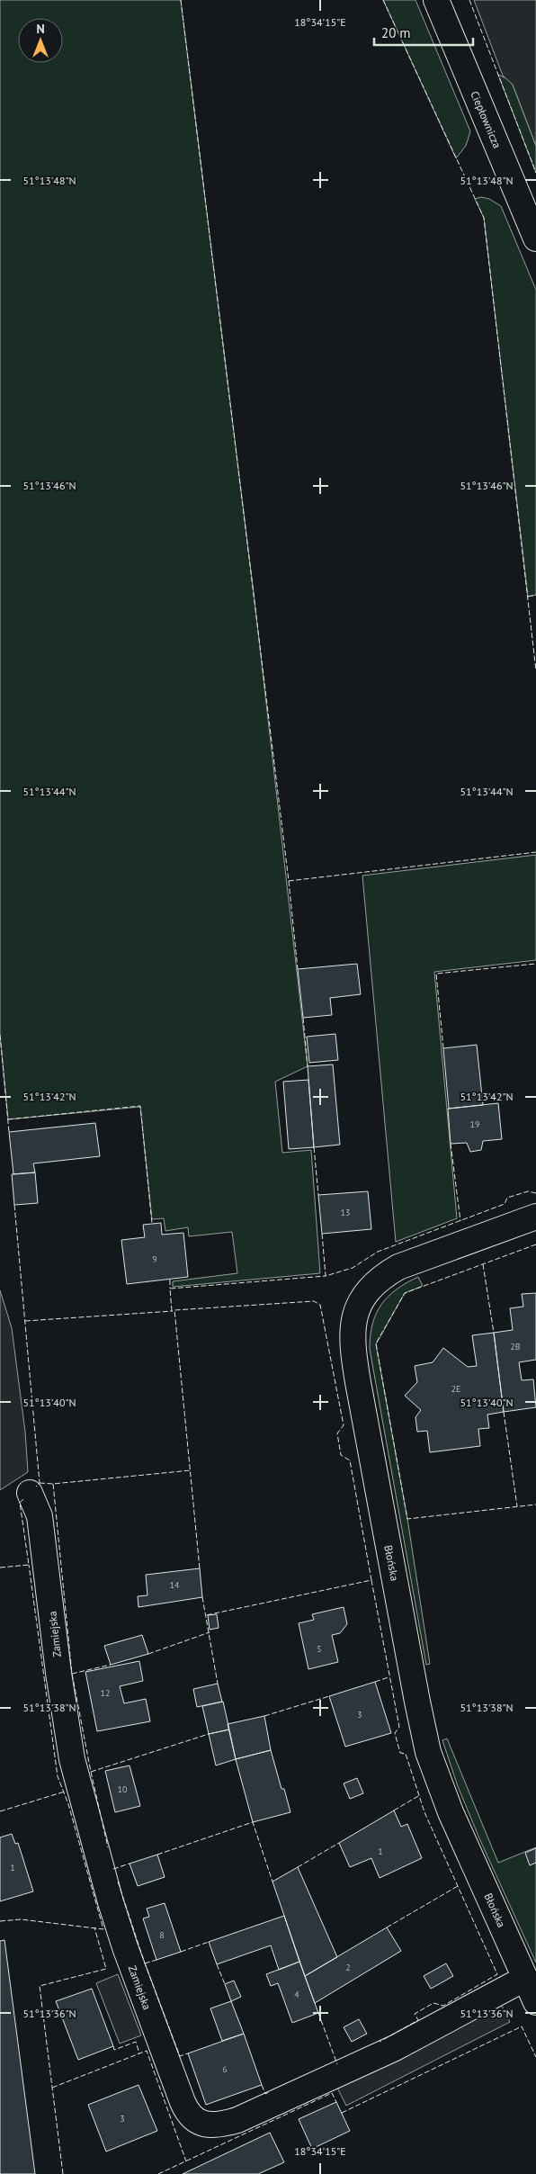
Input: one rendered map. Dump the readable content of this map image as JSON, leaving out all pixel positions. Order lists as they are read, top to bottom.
{
  "streets": {
    "street": ["Ciepłownicza", "Błońska", "Zamiejska"]
  },
  "crossings": [
    ["Błońska", "Zamiejska"]
  ],
  "house_numbers": [
    "19",
    "13",
    "9",
    "2B",
    "2E",
    "14",
    "5",
    "12",
    "3",
    "10",
    "1",
    "1",
    "8",
    "2",
    "4",
    "6",
    "3"
  ],
  "scale_bar": "20 m",
  "north": "top",
  "coordinates": [
    "18°34'15\"E",
    "51°13'48\"N",
    "51°13'46\"N",
    "51°13'44\"N",
    "51°13'42\"N",
    "51°13'40\"N",
    "51°13'38\"N",
    "51°13'36\"N"
  ]
}
